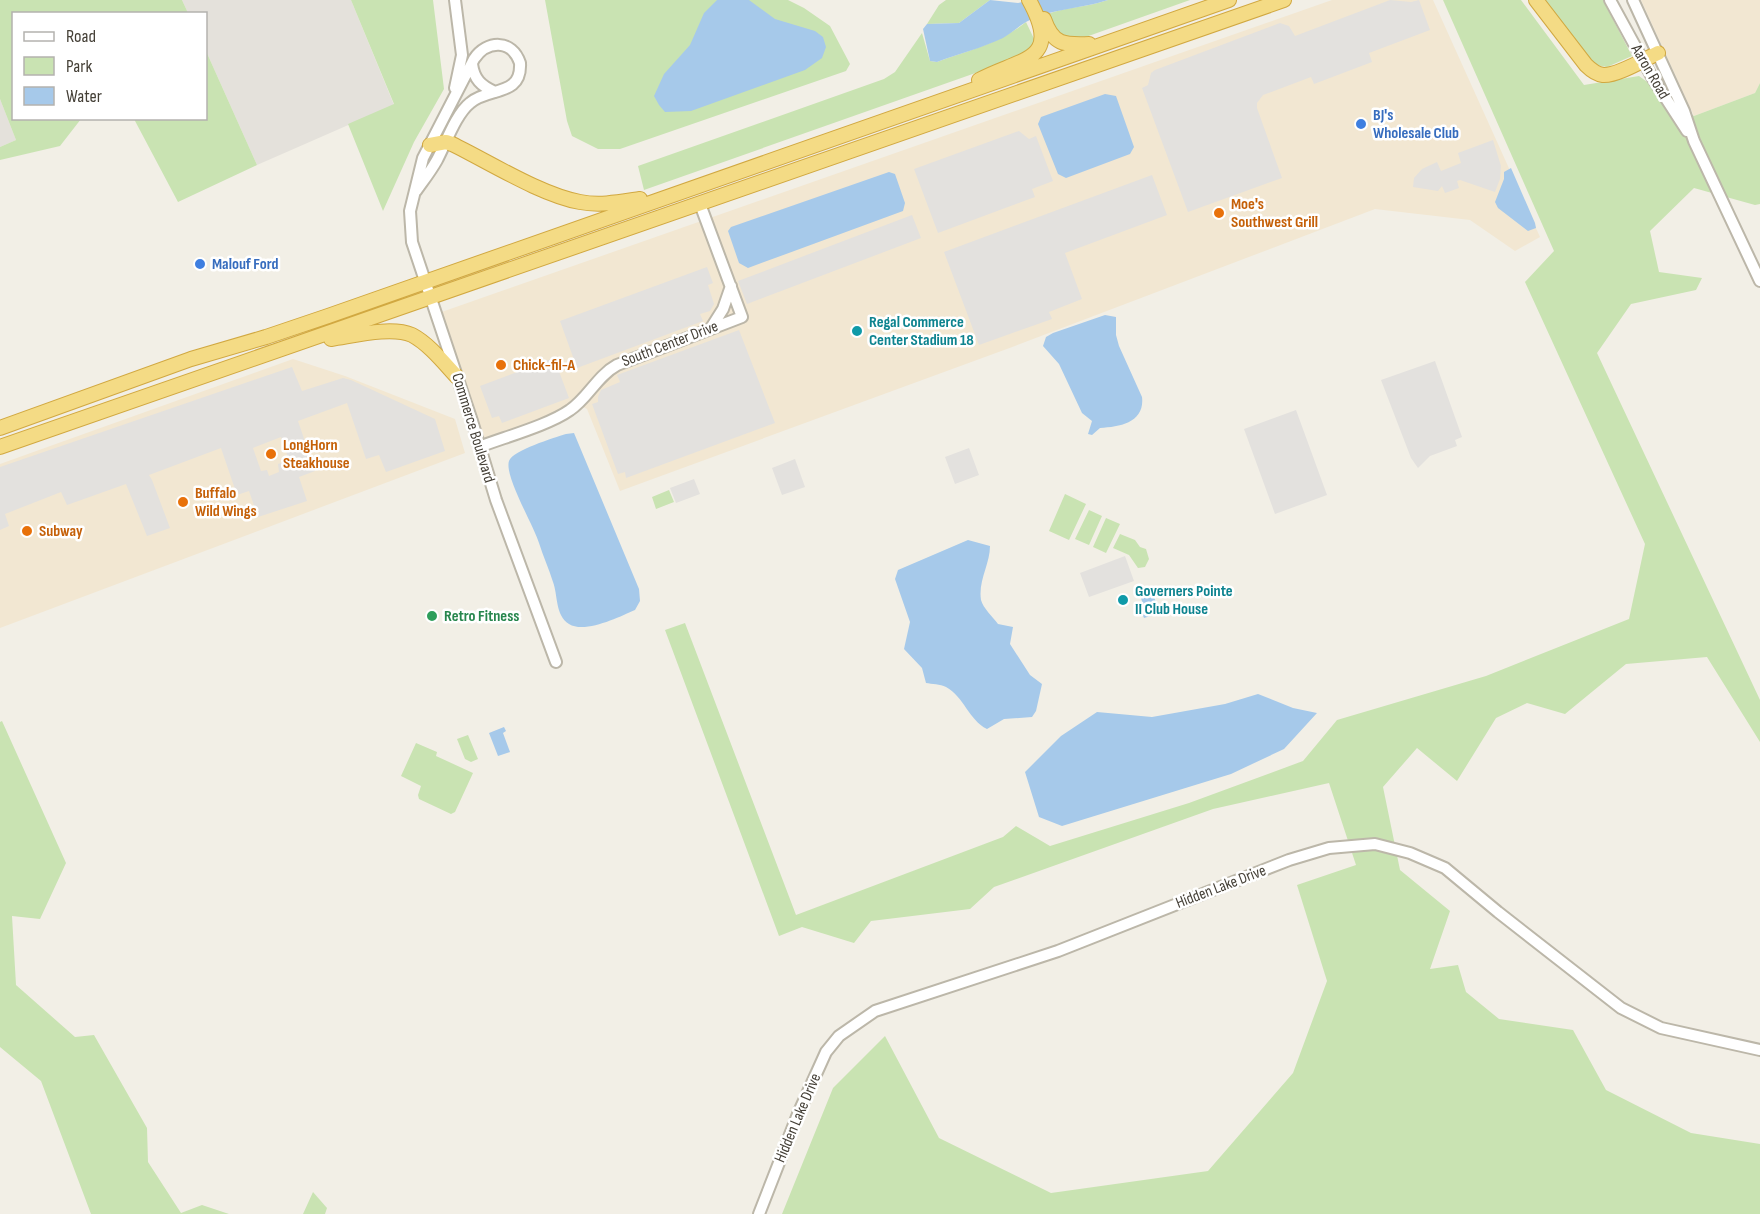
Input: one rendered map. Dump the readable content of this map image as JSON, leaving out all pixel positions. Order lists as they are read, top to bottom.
{
  "streets": {
    "street": [
      "Aaron Road",
      "South Center Drive",
      "Commerce Boulevard",
      "Hidden Lake Drive"
    ]
  },
  "crossings": [
    ["South Center Drive", "Commerce Boulevard"]
  ],
  "places": [
    "BJ's Wholesale Club",
    "Moe's Southwest Grill",
    "Malouf Ford",
    "Regal Commerce Center Stadium 18",
    "Chick-fil-A",
    "LongHorn Steakhouse",
    "Buffalo Wild Wings",
    "Subway",
    "Governers Pointe II Club House",
    "Retro Fitness"
  ],
  "legend": ["Road", "Park", "Water"]
}
